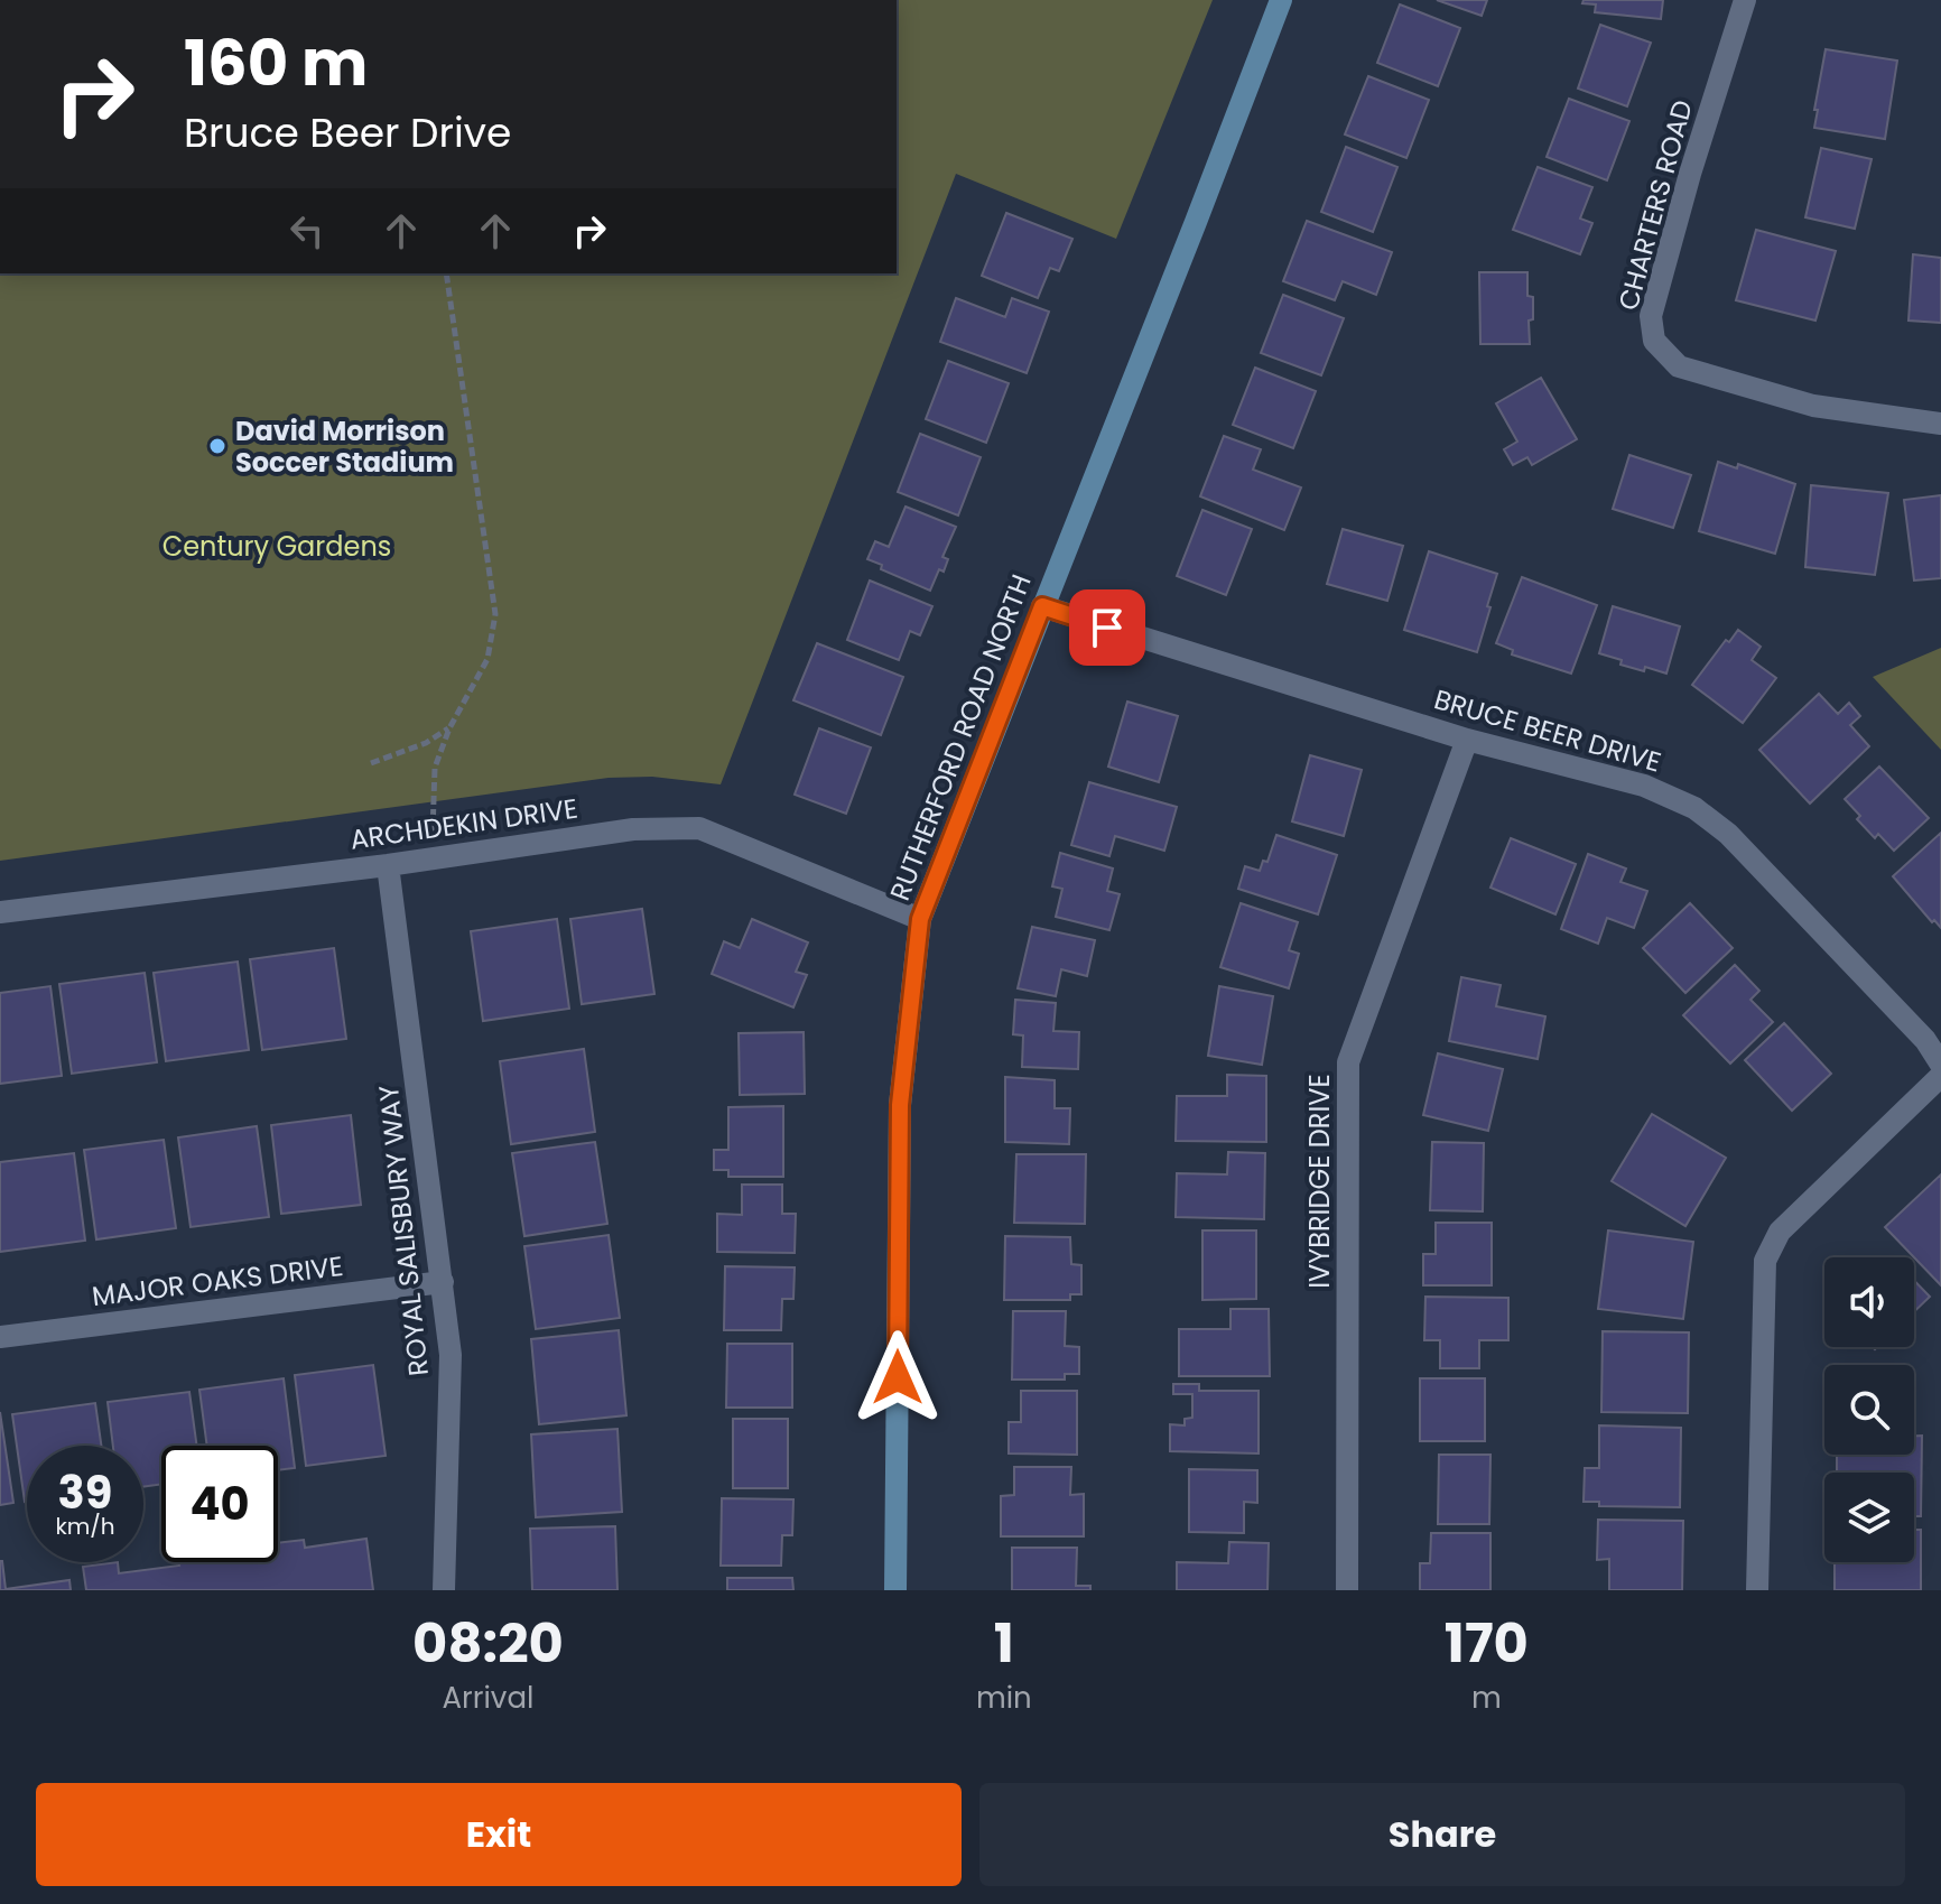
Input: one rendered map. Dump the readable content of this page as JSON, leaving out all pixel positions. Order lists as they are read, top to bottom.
{
  "streets": {
    "street": [
      "CHARTERS ROAD",
      "BRUCE BEER DRIVE",
      "RUTHERFORD ROAD NORTH",
      "ARCHDEKIN DRIVE",
      "IVYBRIDGE DRIVE",
      "ROYAL SALISBURY WAY",
      "MAJOR OAKS DRIVE"
    ]
  },
  "crossings": [
    ["BRUCE BEER DRIVE", "RUTHERFORD ROAD NORTH"],
    ["BRUCE BEER DRIVE", "IVYBRIDGE DRIVE"],
    ["RUTHERFORD ROAD NORTH", "ARCHDEKIN DRIVE"],
    ["ARCHDEKIN DRIVE", "ROYAL SALISBURY WAY"],
    ["ROYAL SALISBURY WAY", "MAJOR OAKS DRIVE"]
  ],
  "parks": ["Century Gardens"],
  "places": ["David Morrison Soccer Stadium"],
  "page": {
    "turn": ["160 m", "Bruce Beer Drive"],
    "speed": "39 km/h",
    "limit": "40",
    "eta": [
      "08:20",
      "Arrival",
      "1",
      "min",
      "170",
      "m"
    ],
    "buttons": ["Exit", "Share"]
  }
}
